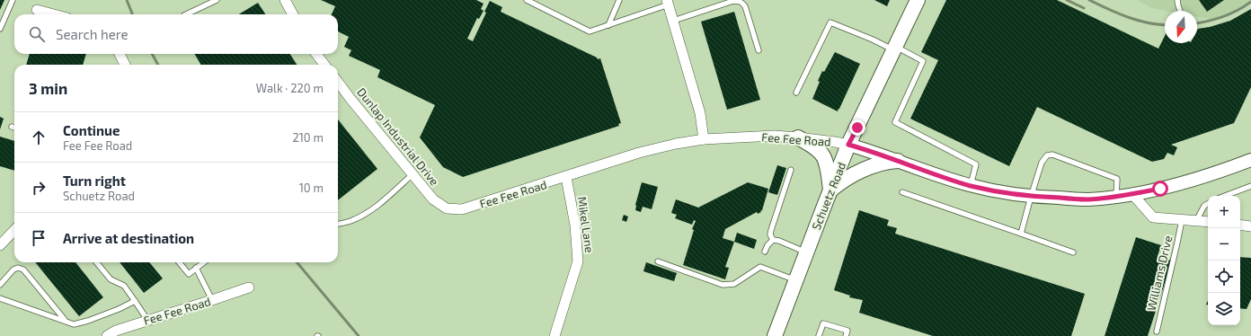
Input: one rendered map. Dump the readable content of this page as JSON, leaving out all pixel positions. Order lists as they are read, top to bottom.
{
  "streets": {
    "main road": ["Schuetz Road"],
    "street": ["Dunlap Industrial Drive", "Fee Fee Road", "Mikel Lane"],
    "lane": ["Williams Drive"]
  },
  "crossings": [
    ["Dunlap Industrial Drive", "Fee Fee Road"],
    ["Fee Fee Road", "Schuetz Road"],
    ["Fee Fee Road", "Mikel Lane"]
  ],
  "north": "bottom",
  "page": {
    "search": "Search here",
    "heading": ["3 min", "Walk · 220 m"],
    "list": [
      ["Continue", "Fee Fee Road", "210 m"],
      ["Turn right", "Schuetz Road", "10 m"],
      "Arrive at destination"
    ],
    "map_buttons": ["+", "−"]
  }
}
